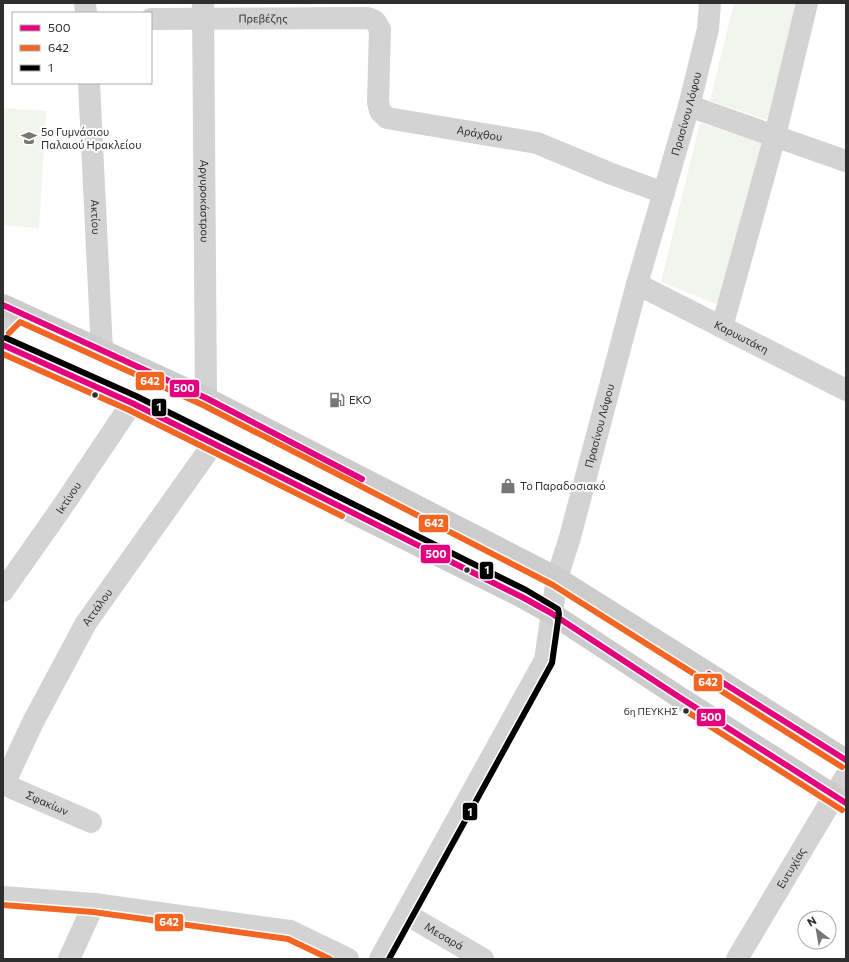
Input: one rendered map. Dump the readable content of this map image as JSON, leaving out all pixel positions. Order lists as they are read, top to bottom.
{
  "streets": {
    "street": [
      "Πρεβέζης",
      "Πρασίνου Λόφου",
      "Αράχθου",
      "Αργυροκάστρου",
      "Ακτίου",
      "Καρυωτάκη",
      "Ικτίνου",
      "Αττάλου",
      "Σφακίων",
      "Ευτυχίας",
      "Μεσαρά"
    ]
  },
  "crossings": [
    ["Πρεβέζης", "Αράχθου"],
    ["Πρεβέζης", "Αργυροκάστρου"],
    ["Πρασίνου Λόφου", "Αράχθου"],
    ["Πρασίνου Λόφου", "Καρυωτάκη"],
    ["Πρασίνου Λόφου", "Μεσαρά"],
    ["Αττάλου", "Σφακίων"]
  ],
  "places": {
    "school or university": ["5ο Γυμνάσιου Παλαιού Ηρακλείου"],
    "fuel station": ["EKO"],
    "shop": ["Το Παραδοσιακό"],
    "other": ["6η ΠΕΥΚΗΣ"]
  },
  "lines": ["transit line 500", "transit line 642", "transit line 1"],
  "legend": ["500", "642", "1"],
  "north": "top left"
}
